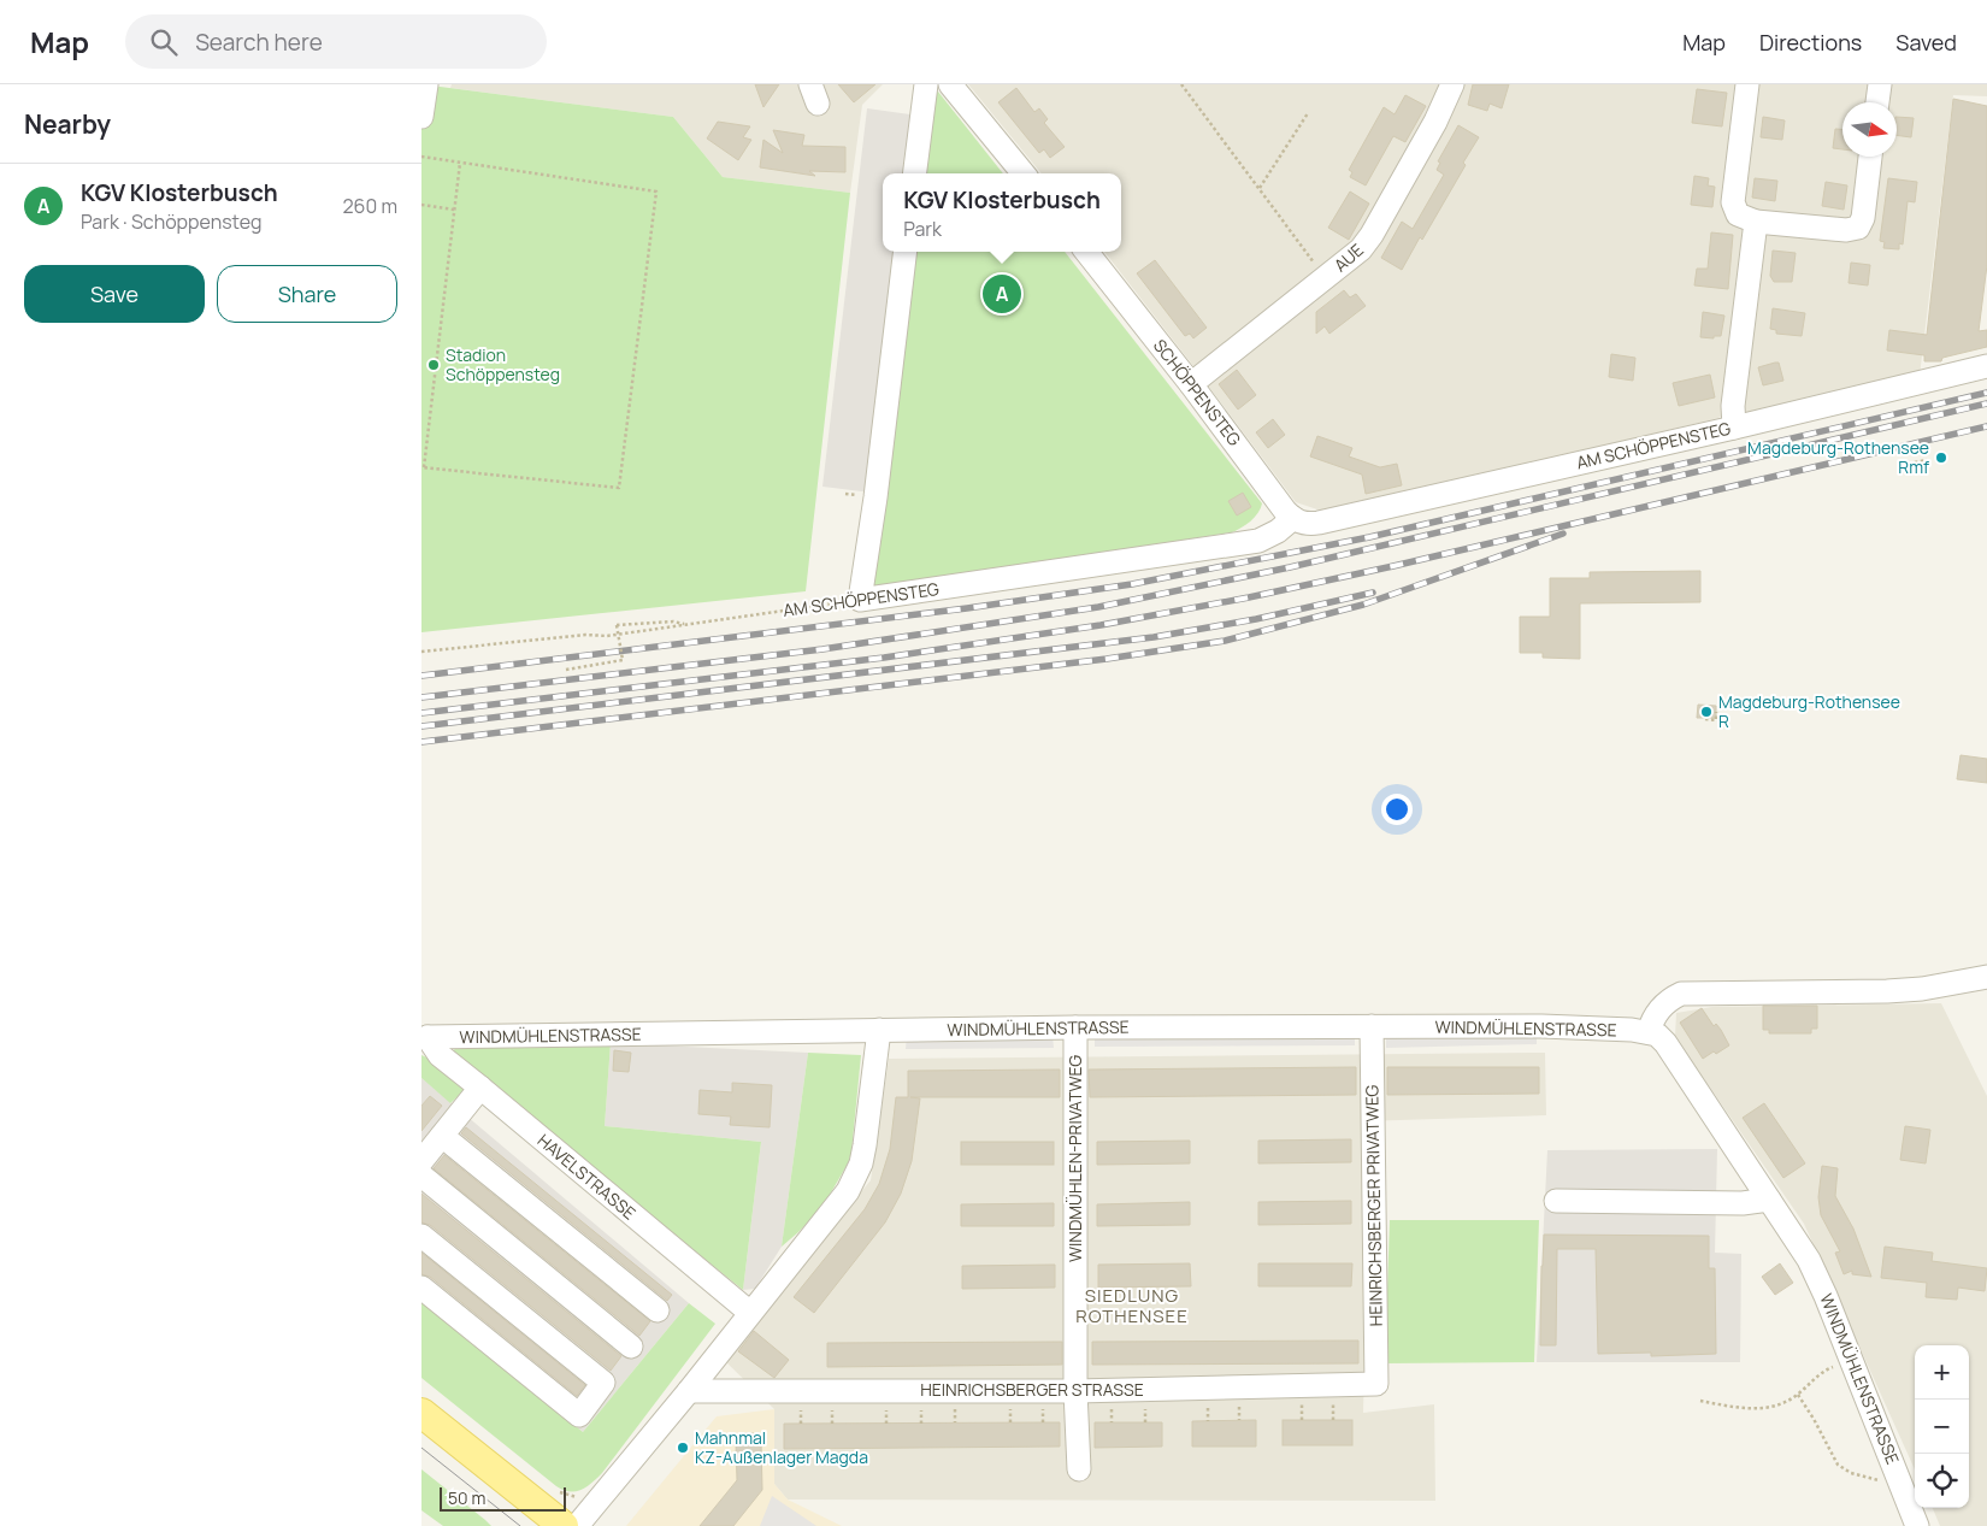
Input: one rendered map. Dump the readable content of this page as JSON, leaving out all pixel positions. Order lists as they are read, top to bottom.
{
  "streets": {
    "street": [
      "AUE",
      "SCHÖPPENSTEG",
      "AM SCHÖPPENSTEG",
      "WINDMÜHLENSTRASSE",
      "WINDMÜHLEN-PRIVATWEG",
      "HAVELSTRASSE",
      "HEINRICHSBERGER PRIVATWEG",
      "HEINRICHSBERGER STRASSE"
    ]
  },
  "crossings": [
    ["AUE", "SCHÖPPENSTEG"],
    ["SCHÖPPENSTEG", "AM SCHÖPPENSTEG"],
    ["WINDMÜHLENSTRASSE", "WINDMÜHLEN-PRIVATWEG"],
    ["WINDMÜHLENSTRASSE", "HAVELSTRASSE"],
    ["WINDMÜHLENSTRASSE", "HEINRICHSBERGER PRIVATWEG"],
    ["WINDMÜHLEN-PRIVATWEG", "HEINRICHSBERGER STRASSE"],
    ["HEINRICHSBERGER PRIVATWEG", "HEINRICHSBERGER STRASSE"]
  ],
  "districts": ["SIEDLUNG ROTHENSEE"],
  "places": [
    "Stadion Schöppensteg",
    "Magdeburg-Rothensee Rmf",
    "Magdeburg-Rothensee R",
    "Mahnmal KZ-Außenlager Magda"
  ],
  "scale_bar": "50 m",
  "north": "right",
  "page": {
    "header": "Map",
    "search": "Search here",
    "nav": ["Map", "Directions", "Saved"],
    "heading": "Nearby",
    "list": [
      {
        "mark": "A",
        "name": "KGV Klosterbusch",
        "note": "Park · Schöppensteg",
        "value": "260 m"
      }
    ],
    "popup": ["KGV Klosterbusch", "Park"],
    "buttons": ["Save", "Share"],
    "pins": "A",
    "map_buttons": ["+", "−"],
    "scale": "50 m"
  }
}
